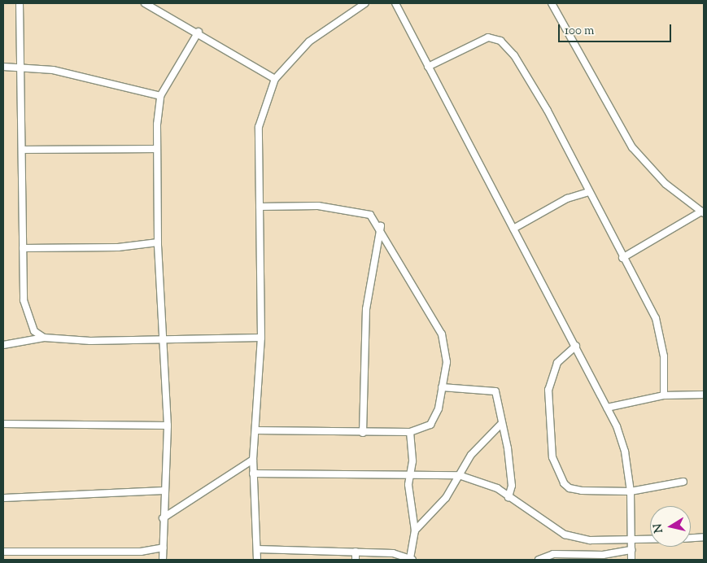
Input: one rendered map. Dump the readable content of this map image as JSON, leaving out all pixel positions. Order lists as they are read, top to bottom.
{
  "scale_bar": "100 m",
  "north": "left"
}
